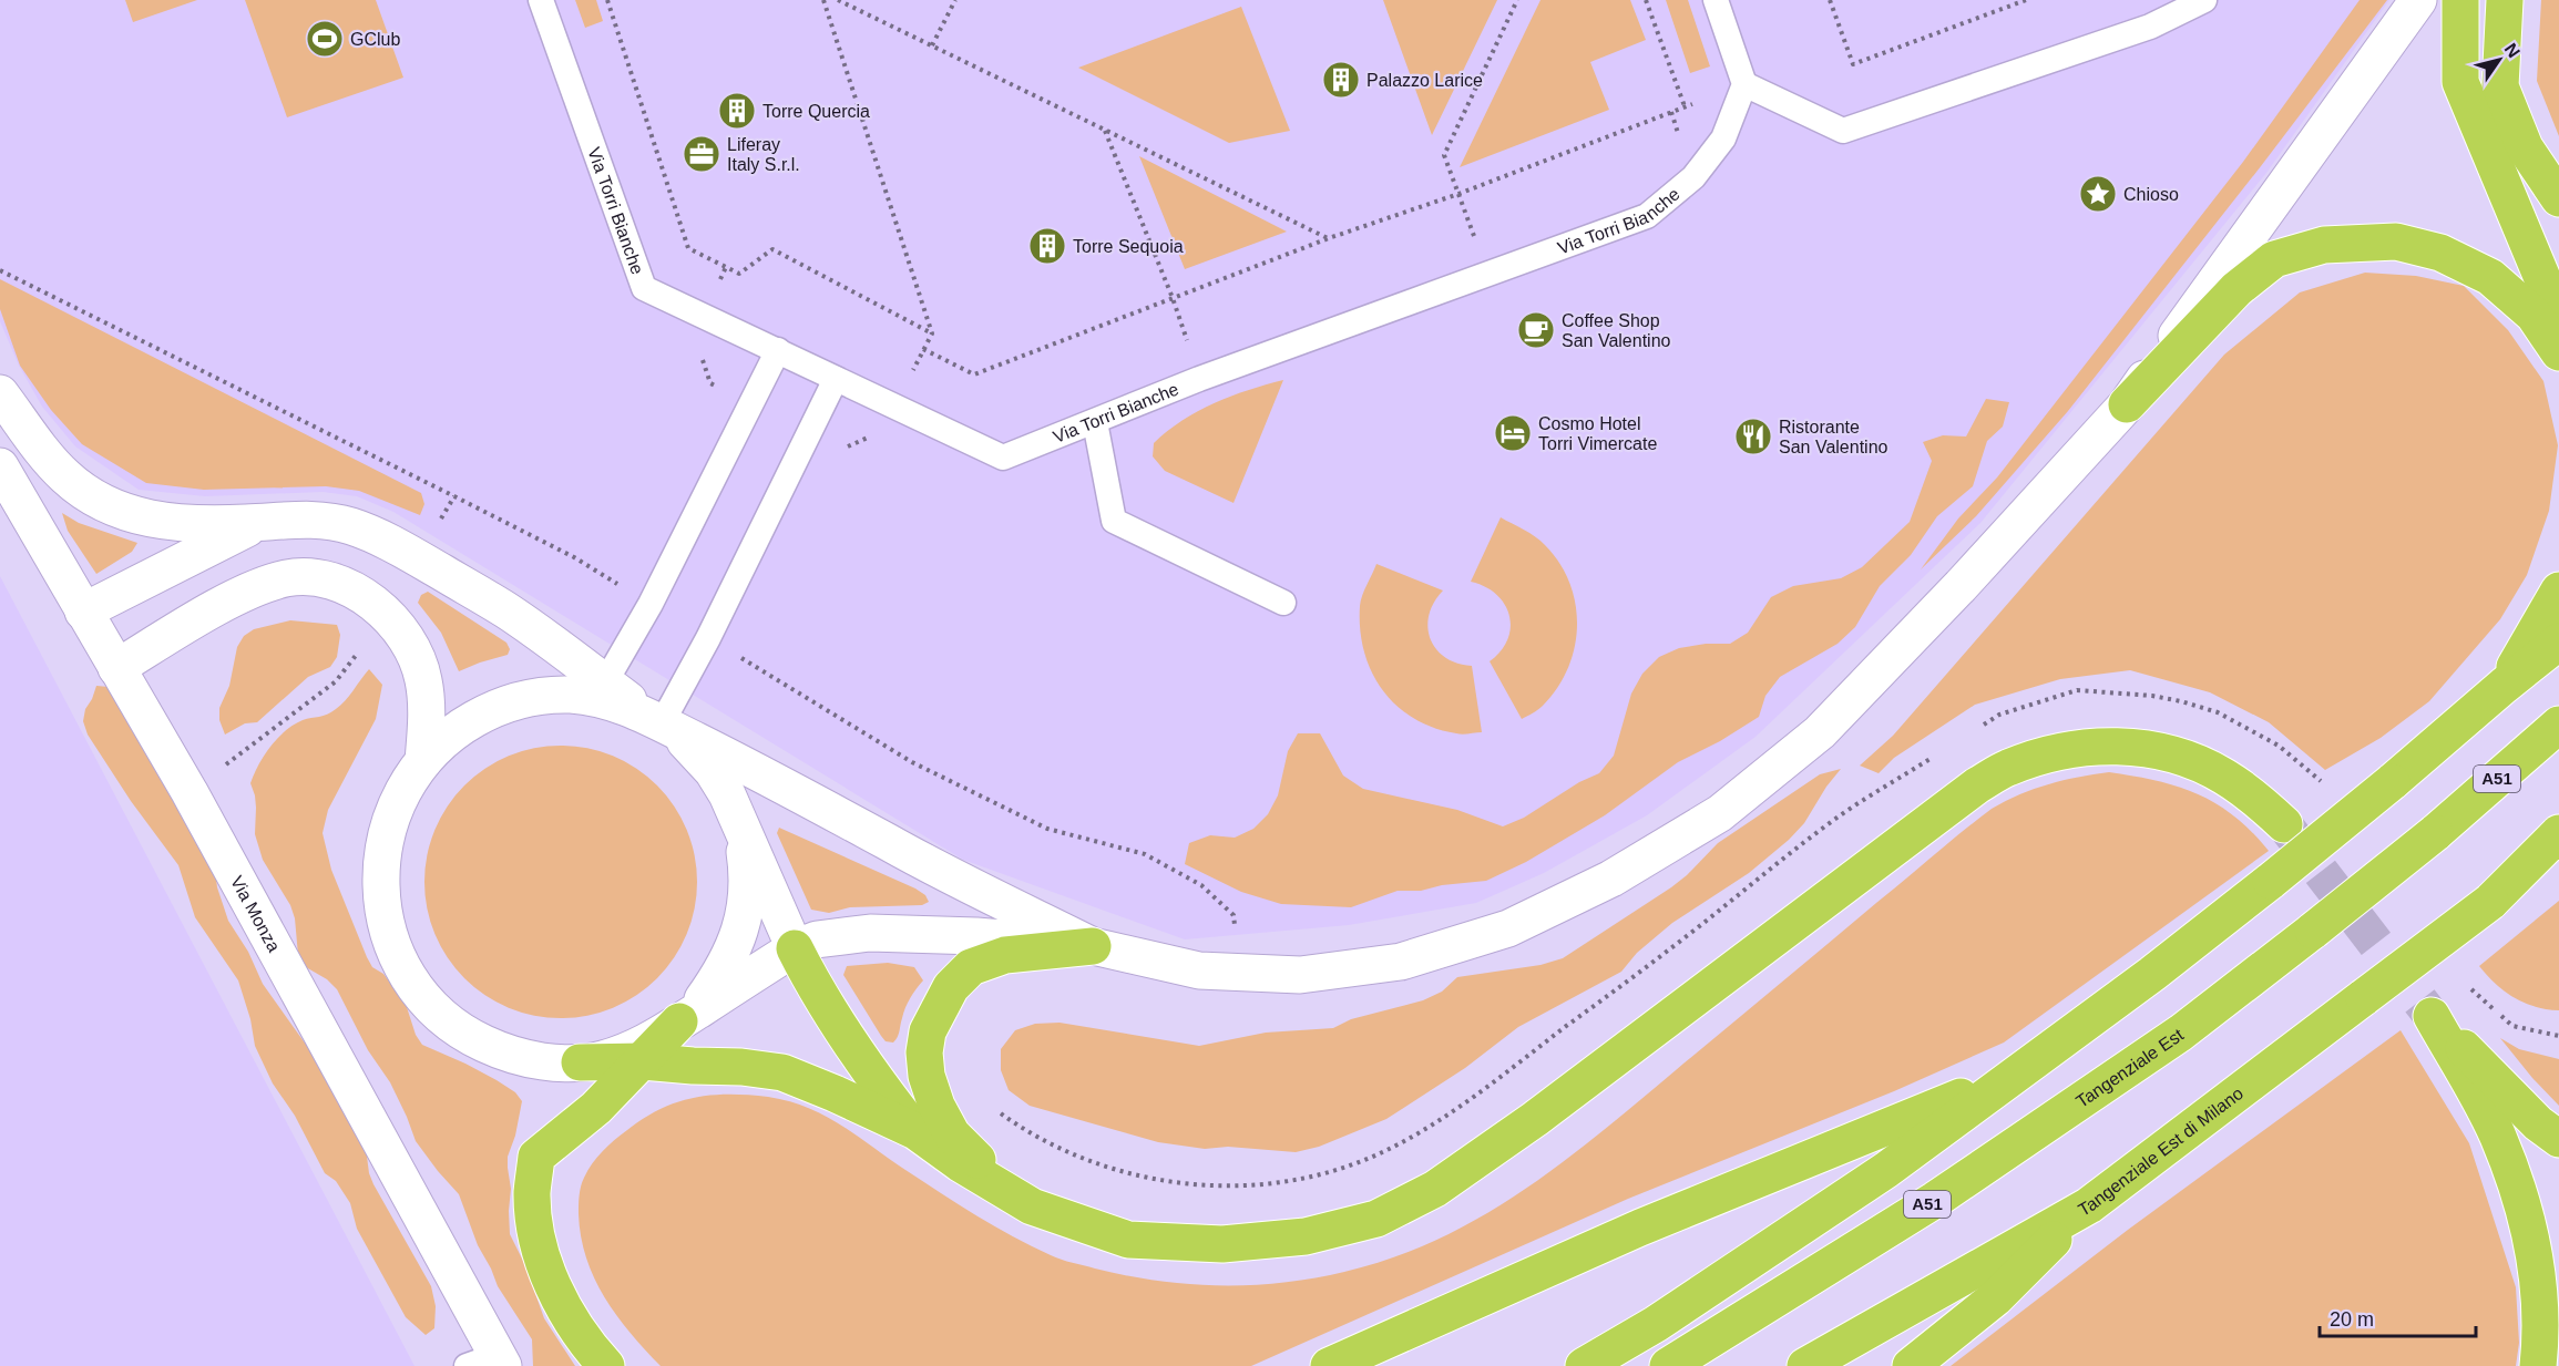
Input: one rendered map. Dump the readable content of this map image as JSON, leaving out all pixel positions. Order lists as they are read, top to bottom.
{
  "streets": {
    "highway": ["A51", "Tangenziale Est", "Tangenziale Est di Milano"],
    "street": ["Via Monza"],
    "lane": ["Via Torri Bianche"]
  },
  "places": {
    "sports": ["GClub"],
    "building": ["Palazzo Larice", "Torre Quercia", "Torre Sequoia"],
    "office": ["Liferay Italy S.r.l."],
    "place": ["Chioso"],
    "cafe": ["Coffee Shop San Valentino"],
    "hotel": ["Cosmo Hotel Torri Vimercate"],
    "restaurant": ["Ristorante San Valentino"]
  },
  "scale_bar": "20 m",
  "north": "top right"
}
